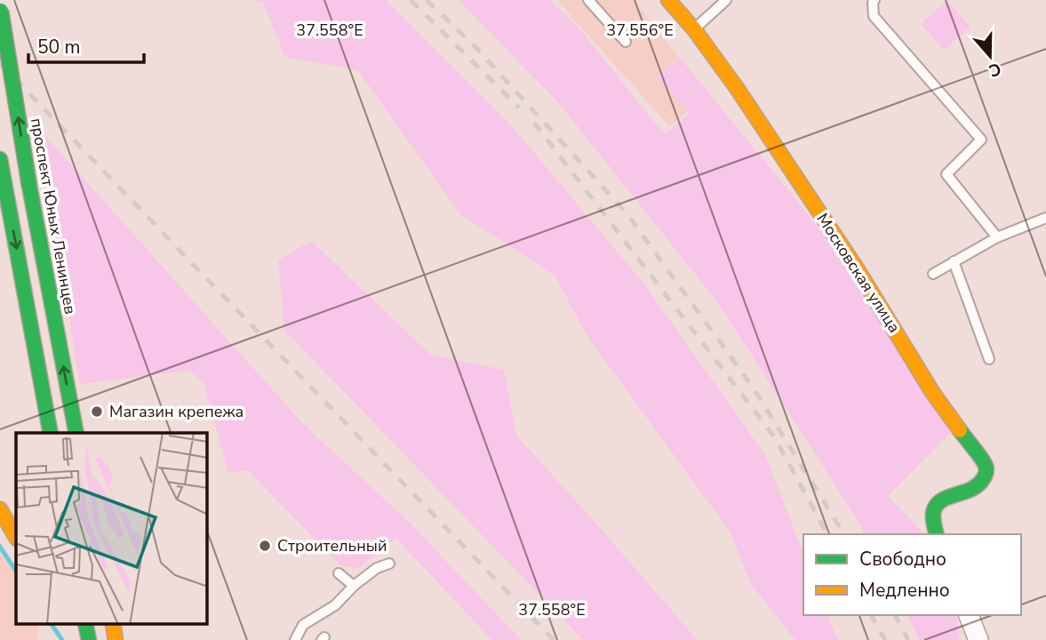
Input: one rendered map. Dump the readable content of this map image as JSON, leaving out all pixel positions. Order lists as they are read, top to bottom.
{
  "streets": {
    "street": ["проспект Юных Ленинцев", "Московская улица"]
  },
  "places": ["Магазин крепежа", "Строительный"],
  "legend": ["Свободно", "Медленно"],
  "scale_bar": "50 m",
  "north": "bottom",
  "coordinates": ["37.558°E", "37.556°E"]
}
